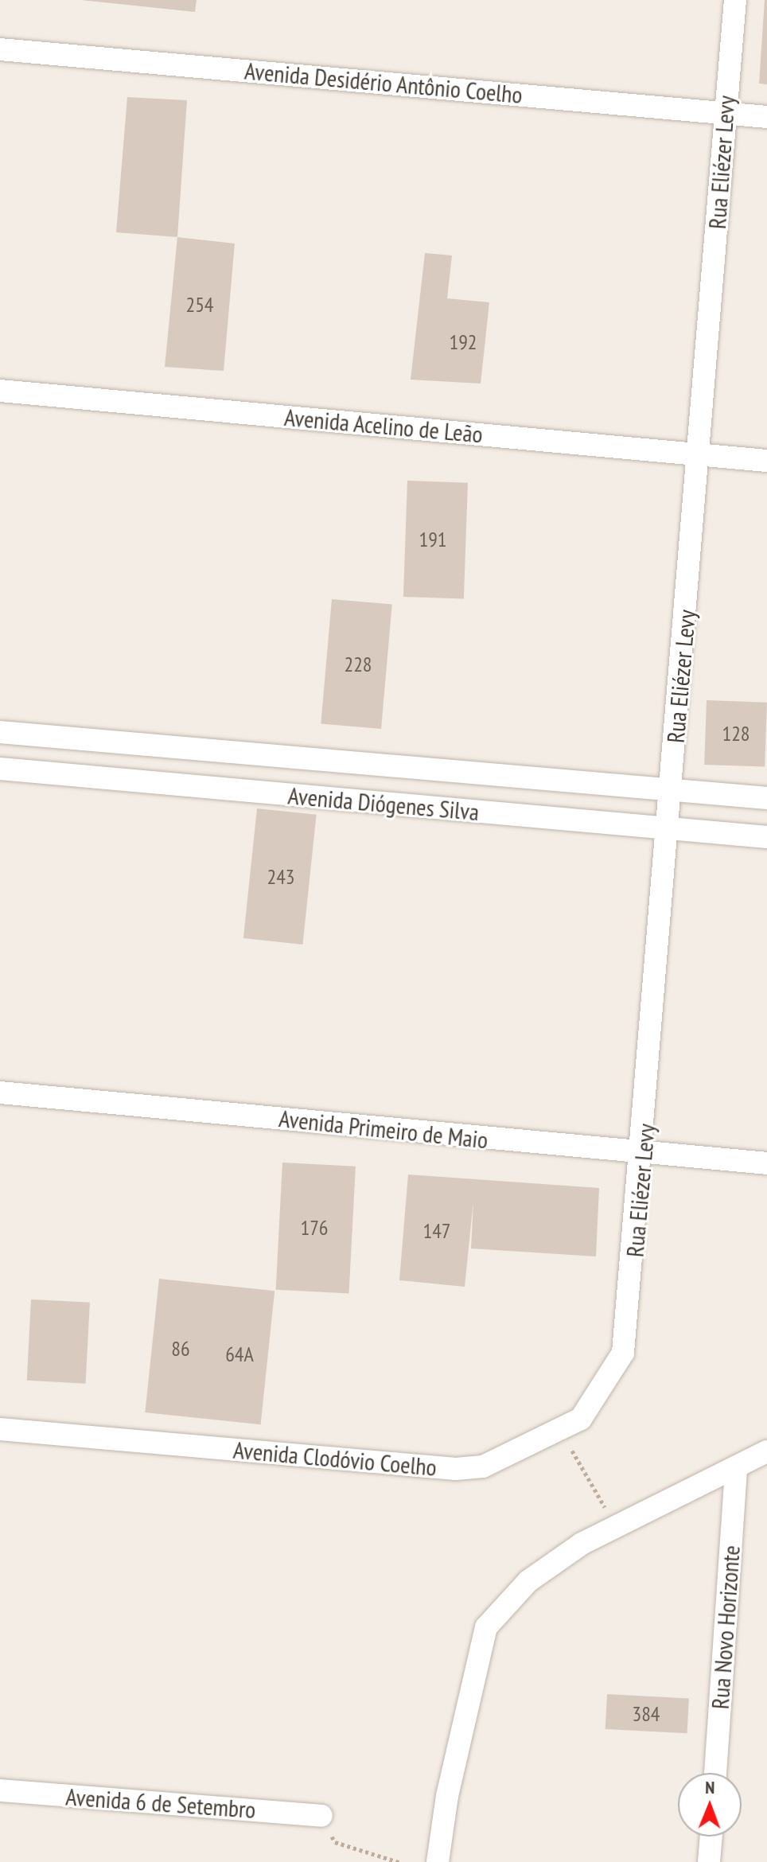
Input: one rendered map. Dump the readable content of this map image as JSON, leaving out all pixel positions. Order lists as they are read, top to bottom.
{
  "streets": {
    "street": [
      "Avenida Desidério Antônio Coelho",
      "Rua Eliézer Levy",
      "Avenida Acelino de Leão",
      "Avenida Diógenes Silva",
      "Avenida Primeiro de Maio",
      "Avenida Clodóvio Coelho",
      "Rua Novo Horizonte",
      "Avenida 6 de Setembro"
    ]
  },
  "crossings": [
    ["Avenida Desidério Antônio Coelho", "Rua Eliézer Levy"],
    ["Rua Eliézer Levy", "Avenida Acelino de Leão"],
    ["Rua Eliézer Levy", "Avenida Diógenes Silva"],
    ["Rua Eliézer Levy", "Avenida Primeiro de Maio"],
    ["Rua Eliézer Levy", "Avenida Clodóvio Coelho"]
  ],
  "house_numbers": [
    "254",
    "192",
    "191",
    "228",
    "128",
    "243",
    "176",
    "147",
    "86",
    "64A",
    "384"
  ],
  "north": "top"
}
